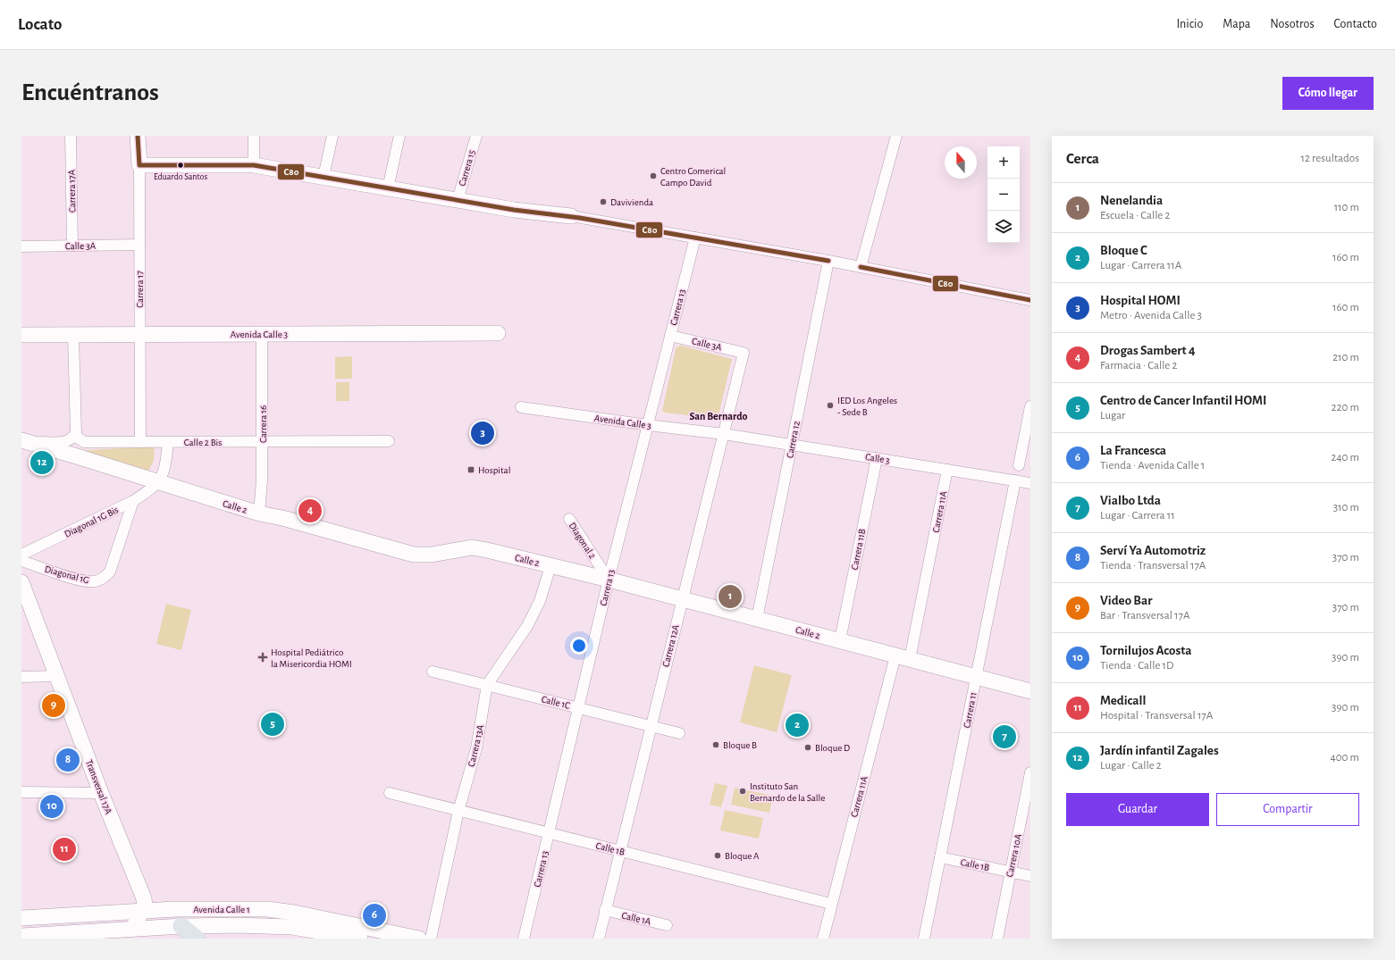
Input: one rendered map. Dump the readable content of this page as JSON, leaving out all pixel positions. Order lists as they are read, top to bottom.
{
  "streets": {
    "street": [
      "Carrera 15",
      "Carrera 17A",
      "Calle 3A",
      "Carrera 17",
      "Carrera 13",
      "Avenida Calle 3",
      "Carrera 16",
      "Carrera 12",
      "Calle 2 Bis",
      "Calle 3",
      "Calle 2",
      "Carrera 11A",
      "Diagonal 1G Bis",
      "Diagonal 2",
      "Carrera 11B",
      "Diagonal 1G",
      "Carrera 12A",
      "Calle 1C",
      "Carrera 11",
      "Carrera 13A",
      "Transversal 17A",
      "Calle 1B",
      "Carrera 10A",
      "Avenida Calle 1",
      "Calle 1A"
    ]
  },
  "crossings": [
    ["Carrera 17A", "Calle 3A"],
    ["Calle 3A", "Carrera 17"],
    ["Calle 3A", "Carrera 13"],
    ["Calle 3A", "Carrera 12A"],
    ["Carrera 17", "Avenida Calle 3"],
    ["Carrera 17", "Calle 2 Bis"],
    ["Carrera 13", "Avenida Calle 3"],
    ["Carrera 13", "Calle 2"],
    ["Carrera 13", "Diagonal 2"],
    ["Carrera 13", "Calle 1C"],
    ["Carrera 13", "Calle 1B"],
    ["Avenida Calle 3", "Carrera 16"],
    ["Avenida Calle 3", "Calle 3"],
    ["Avenida Calle 3", "Carrera 12A"],
    ["Carrera 16", "Calle 2 Bis"],
    ["Carrera 16", "Calle 2"],
    ["Carrera 12", "Calle 3"],
    ["Carrera 12", "Calle 2"],
    ["Calle 3", "Carrera 11A"],
    ["Calle 3", "Carrera 11B"],
    ["Calle 3", "Carrera 12A"],
    ["Calle 3", "Carrera 11"],
    ["Calle 2", "Carrera 11A"],
    ["Calle 2", "Diagonal 1G Bis"],
    ["Calle 2", "Diagonal 2"],
    ["Calle 2", "Carrera 11B"],
    ["Calle 2", "Carrera 12A"],
    ["Calle 2", "Carrera 11"],
    ["Calle 2", "Carrera 13A"],
    ["Carrera 11A", "Calle 1B"],
    ["Diagonal 1G Bis", "Diagonal 1G"],
    ["Carrera 12A", "Calle 1C"],
    ["Carrera 12A", "Calle 1B"],
    ["Carrera 12A", "Calle 1A"],
    ["Calle 1C", "Carrera 13A"],
    ["Carrera 11", "Calle 1B"],
    ["Carrera 13A", "Calle 1B"],
    ["Transversal 17A", "Avenida Calle 1"],
    ["Calle 1B", "Carrera 10A"]
  ],
  "districts": ["San Bernardo"],
  "places": {
    "other": [
      "Eduardo Santos",
      "Centro Comerical Campo David",
      "Davivienda",
      "IED Los Angeles - Sede B",
      "Bloque B",
      "Bloque D",
      "Instituto San Bernardo de la Salle",
      "Bloque A"
    ],
    "transit": ["Hospital"],
    "health": ["Hospital Pediátrico la Misericordia HOMI"]
  },
  "lines": ["transit line C80"],
  "north": "top",
  "page": {
    "header": "Locato",
    "nav": [
      "Inicio",
      "Mapa",
      "Nosotros",
      "Contacto"
    ],
    "buttons": [
      "Cómo llegar",
      ["Guardar", "Compartir"]
    ],
    "title": "Encuéntranos",
    "heading": ["Cerca", "12 resultados"],
    "map_buttons": ["+", "−"],
    "list": [
      {
        "mark": "1",
        "name": "Nenelandia",
        "note": "Escuela · Calle 2",
        "value": "110 m"
      },
      {
        "mark": "2",
        "name": "Bloque C",
        "note": "Lugar · Carrera 11A",
        "value": "160 m"
      },
      {
        "mark": "3",
        "name": "Hospital HOMI",
        "note": "Metro · Avenida Calle 3",
        "value": "160 m"
      },
      {
        "mark": "4",
        "name": "Drogas Sambert 4",
        "note": "Farmacia · Calle 2",
        "value": "210 m"
      },
      {
        "mark": "5",
        "name": "Centro de Cancer Infantil HOMI",
        "note": "Lugar",
        "value": "220 m"
      },
      {
        "mark": "6",
        "name": "La Francesca",
        "note": "Tienda · Avenida Calle 1",
        "value": "240 m"
      },
      {
        "mark": "7",
        "name": "Vialbo Ltda",
        "note": "Lugar · Carrera 11",
        "value": "310 m"
      },
      {
        "mark": "8",
        "name": "Serví Ya Automotriz",
        "note": "Tienda · Transversal 17A",
        "value": "370 m"
      },
      {
        "mark": "9",
        "name": "Video Bar",
        "note": "Bar · Transversal 17A",
        "value": "370 m"
      },
      {
        "mark": "10",
        "name": "Tornilujos Acosta",
        "note": "Tienda · Calle 1D",
        "value": "390 m"
      },
      {
        "mark": "11",
        "name": "Medicall",
        "note": "Hospital · Transversal 17A",
        "value": "390 m"
      },
      {
        "mark": "12",
        "name": "Jardín infantil Zagales",
        "note": "Lugar · Calle 2",
        "value": "400 m"
      }
    ],
    "pins": [
      "3",
      "12",
      "4",
      "1",
      "9",
      "5",
      "2",
      "7",
      "8",
      "10",
      "11",
      "6"
    ]
  }
}
